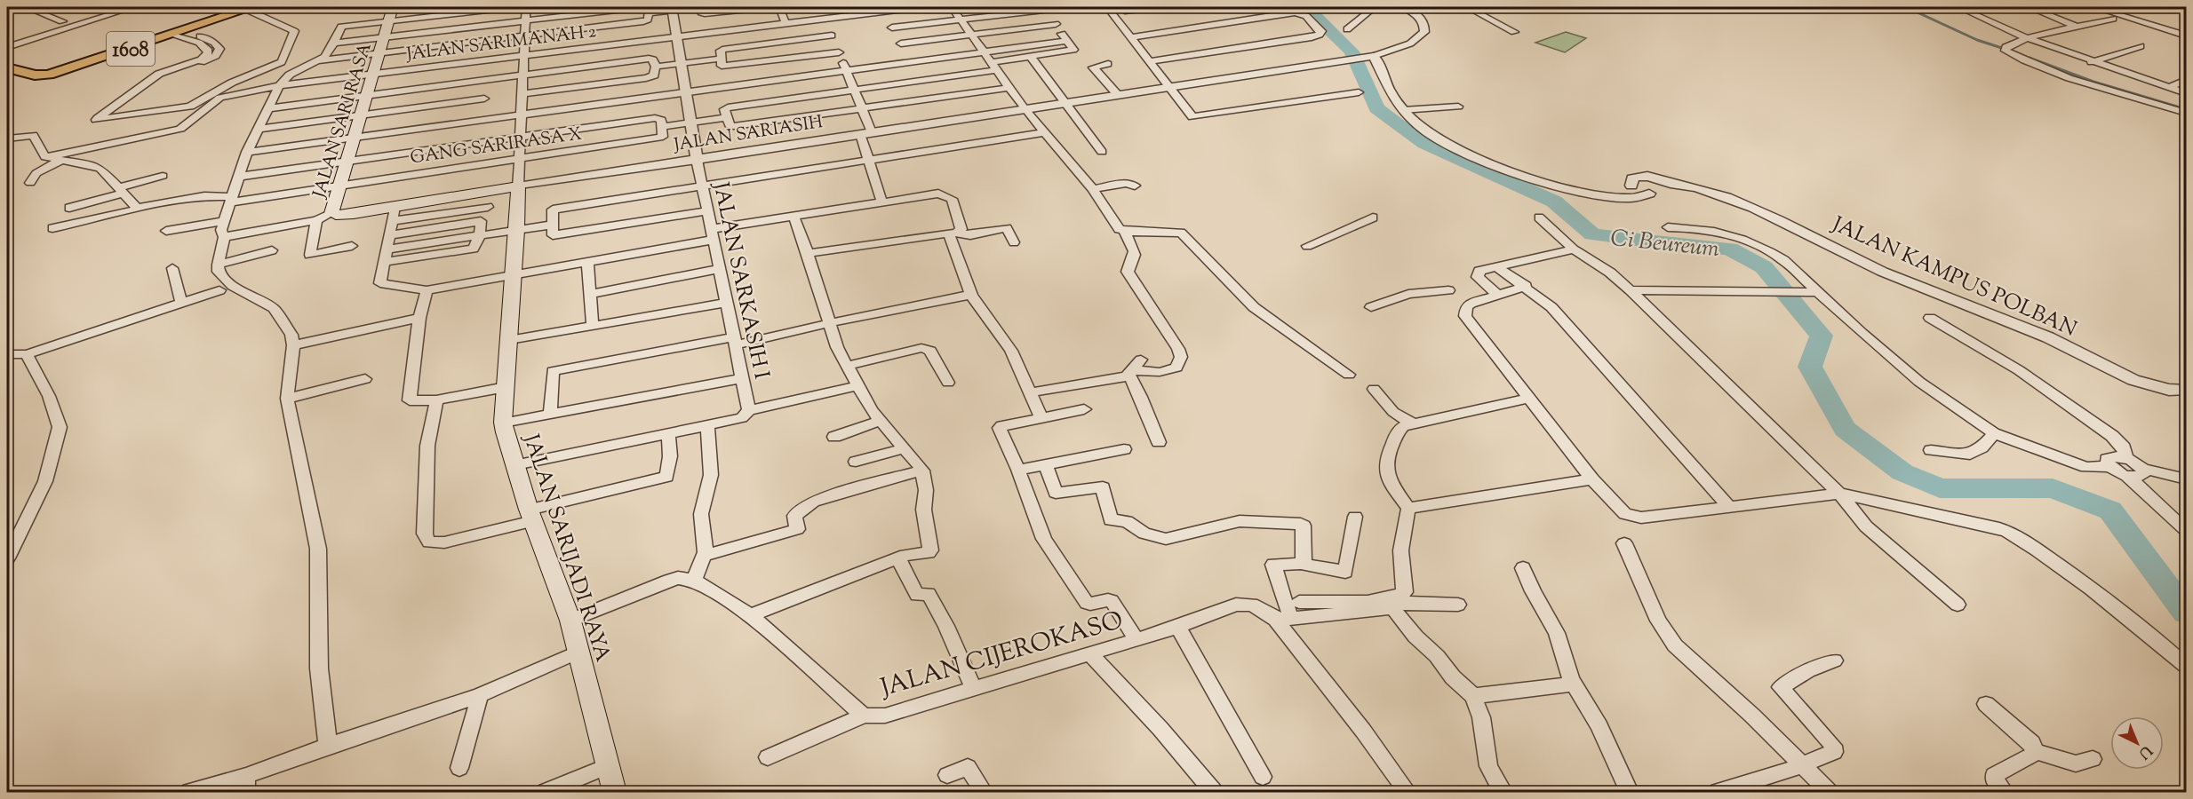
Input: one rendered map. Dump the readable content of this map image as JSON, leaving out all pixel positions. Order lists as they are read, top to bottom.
{
  "streets": {
    "main road": [
      "1608",
      "JALAN SARI RASA",
      "JALAN SARIASIH",
      "JALAN SARIJADI RAYA"
    ],
    "street": [
      "JALAN SARIMANAH 2",
      "GANG SARIRASA X",
      "JALAN KAMPUS POLBAN",
      "JALAN SARKASIH I",
      "JALAN CIJEROKASO"
    ]
  },
  "crossings": [
    ["JALAN SARIMANAH 2", "JALAN SARI RASA"],
    ["JALAN SARI RASA", "JALAN SARIASIH"],
    ["JALAN SARI RASA", "GANG SARIRASA X"],
    ["JALAN SARIASIH", "JALAN SARKASIH I"],
    ["JALAN SARIASIH", "JALAN SARIJADI RAYA"]
  ],
  "water": ["Ci Beureum"],
  "north": "bottom right"
}
